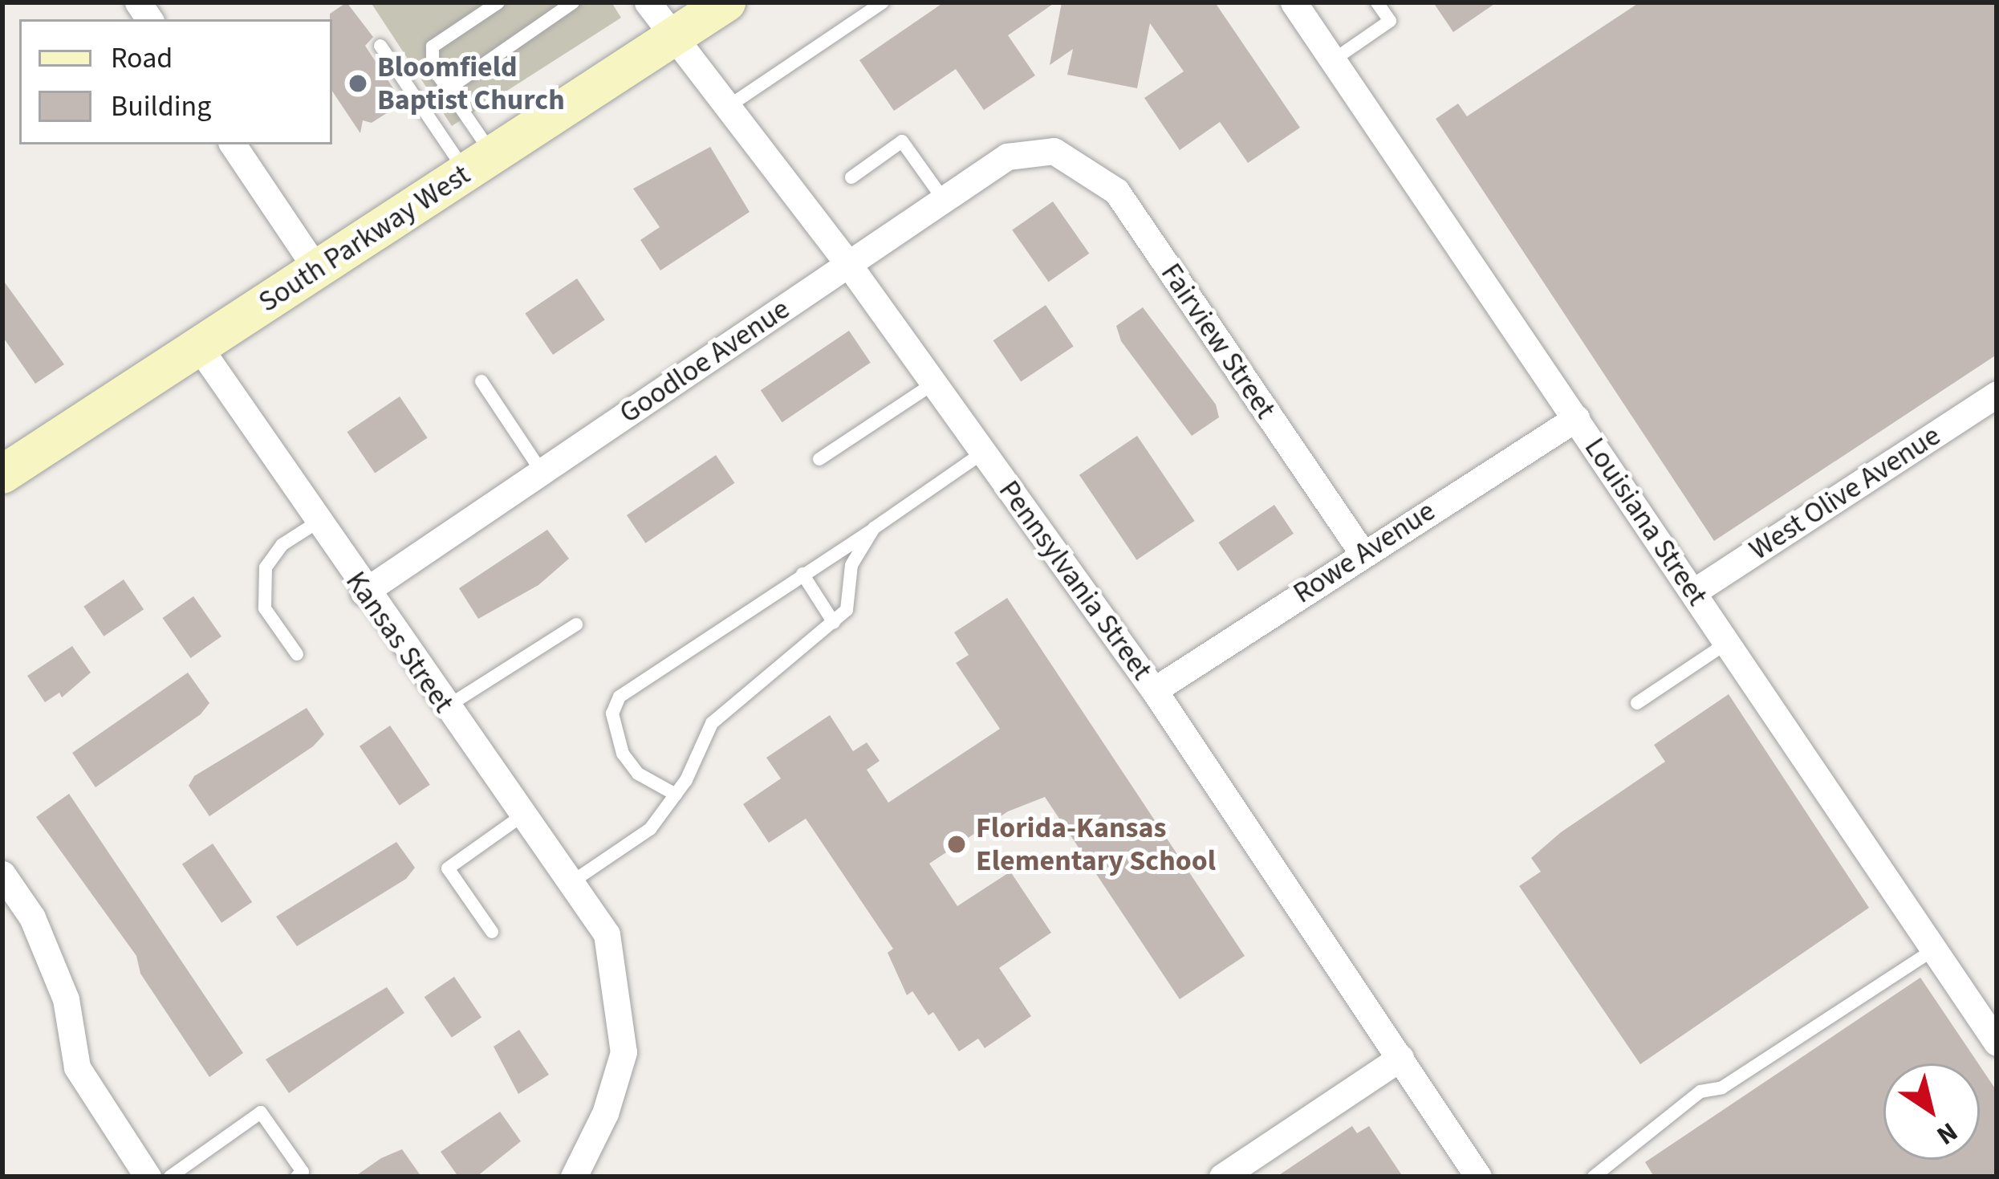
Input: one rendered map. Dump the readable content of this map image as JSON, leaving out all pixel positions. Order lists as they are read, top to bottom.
{
  "streets": {
    "main road": ["South Parkway West"],
    "street": [
      "Fairview Street",
      "Goodloe Avenue",
      "West Olive Avenue",
      "Louisiana Street",
      "Rowe Avenue",
      "Pennsylvania Street",
      "Kansas Street"
    ]
  },
  "crossings": [
    ["South Parkway West", "Pennsylvania Street"],
    ["South Parkway West", "Kansas Street"],
    ["Fairview Street", "Goodloe Avenue"],
    ["Fairview Street", "Rowe Avenue"],
    ["Goodloe Avenue", "Pennsylvania Street"],
    ["Goodloe Avenue", "Kansas Street"],
    ["West Olive Avenue", "Louisiana Street"],
    ["Louisiana Street", "Rowe Avenue"],
    ["Rowe Avenue", "Pennsylvania Street"]
  ],
  "places": ["Bloomfield Baptist Church", "Florida-Kansas Elementary School"],
  "legend": ["Road", "Building"],
  "north": "bottom right"
}
